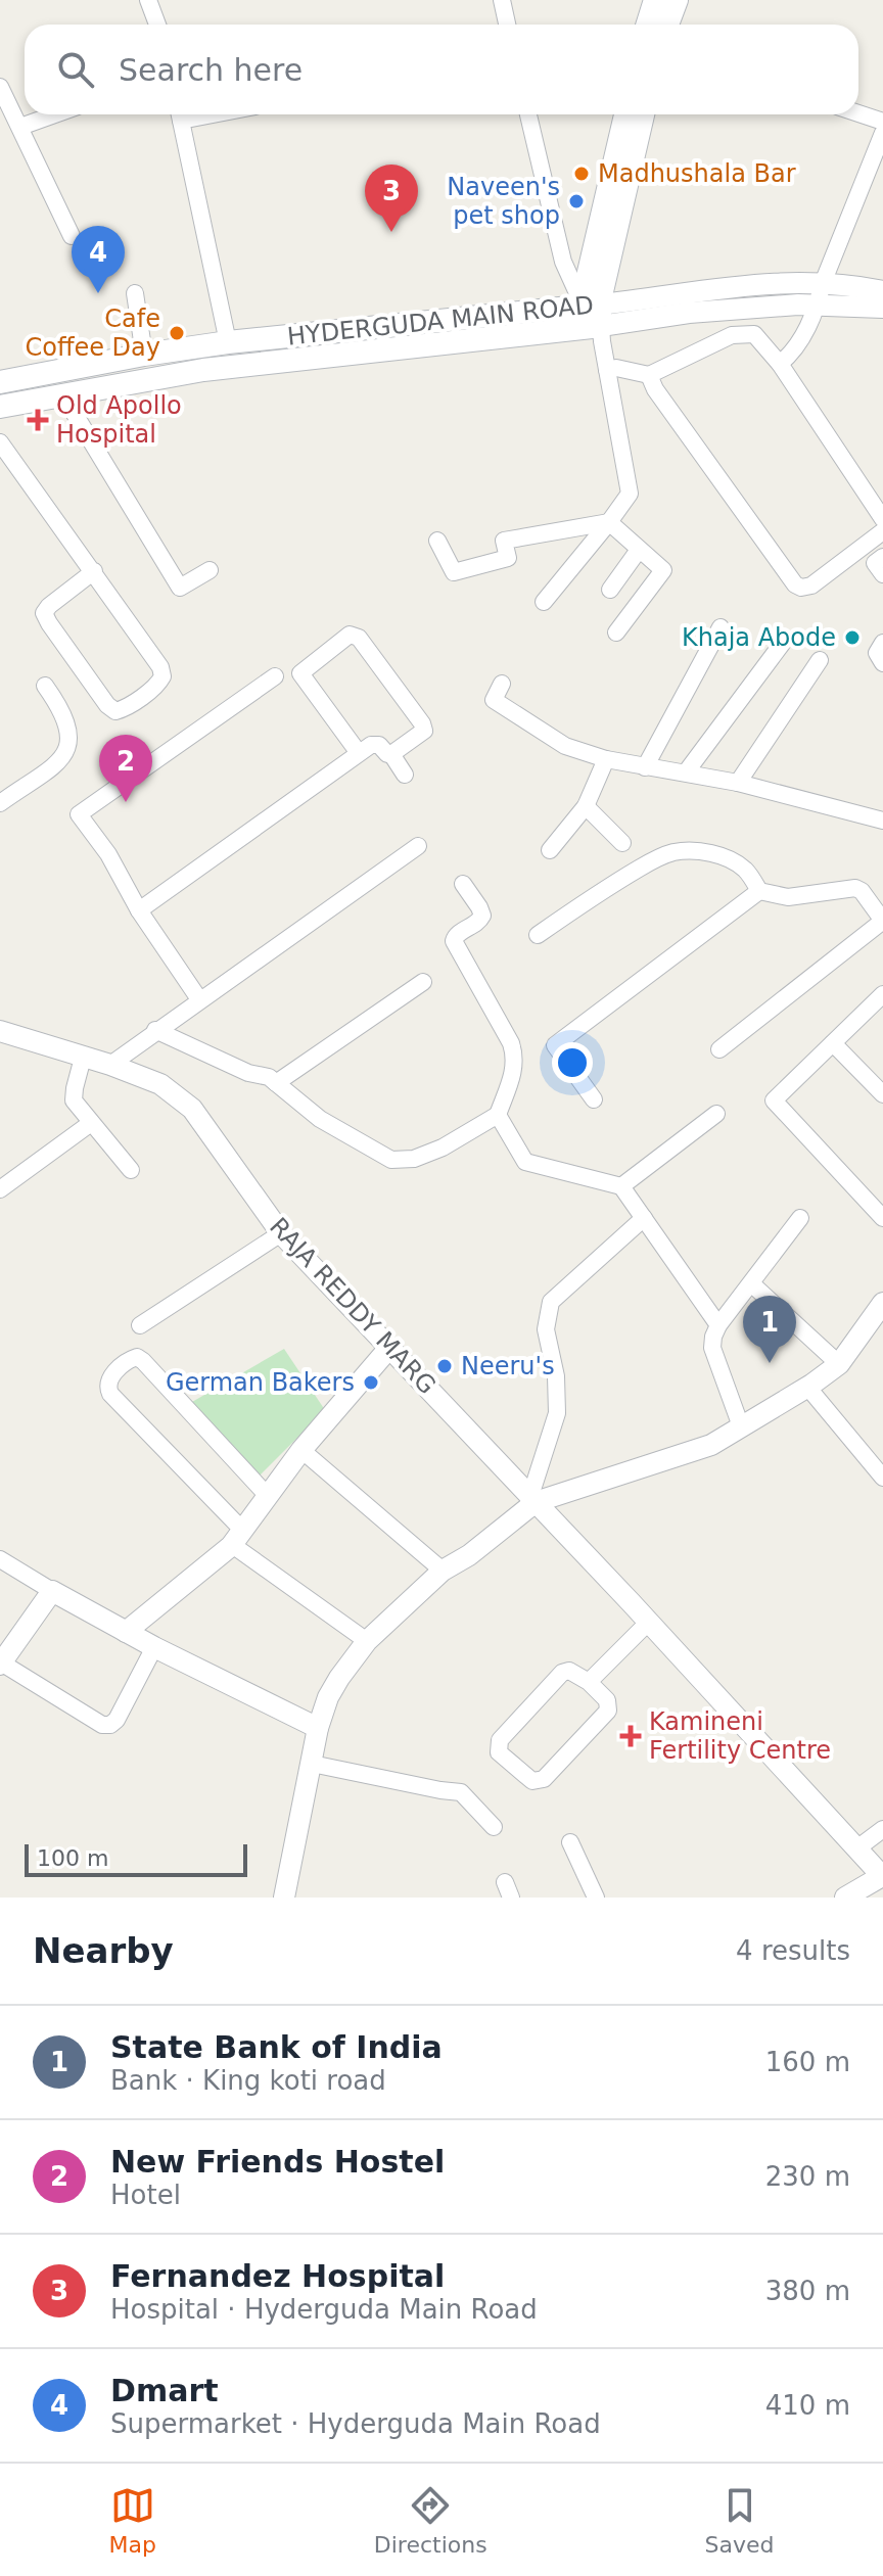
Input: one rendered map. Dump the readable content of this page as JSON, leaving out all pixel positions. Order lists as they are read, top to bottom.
{
  "streets": {
    "main road": ["HYDERGUDA MAIN ROAD"],
    "street": ["RAJA REDDY MARG"]
  },
  "places": {
    "other": [
      "Madhushala Bar",
      "Naveen's pet shop",
      "Cafe Coffee Day",
      "Khaja Abode",
      "Neeru's",
      "German Bakers"
    ],
    "health": ["Old Apollo Hospital", "Kamineni Fertility Centre"]
  },
  "scale_bar": "100 m",
  "page": {
    "search": "Search here",
    "pins": [
      "3",
      "4",
      "2",
      "1"
    ],
    "scale": "100 m",
    "heading": ["Nearby", "4 results"],
    "list": [
      {
        "mark": "1",
        "name": "State Bank of India",
        "note": "Bank · King koti road",
        "value": "160 m"
      },
      {
        "mark": "2",
        "name": "New Friends Hostel",
        "note": "Hotel",
        "value": "230 m"
      },
      {
        "mark": "3",
        "name": "Fernandez Hospital",
        "note": "Hospital · Hyderguda Main Road",
        "value": "380 m"
      },
      {
        "mark": "4",
        "name": "Dmart",
        "note": "Supermarket · Hyderguda Main Road",
        "value": "410 m"
      }
    ],
    "nav": ["Map", "Directions", "Saved"]
  }
}
